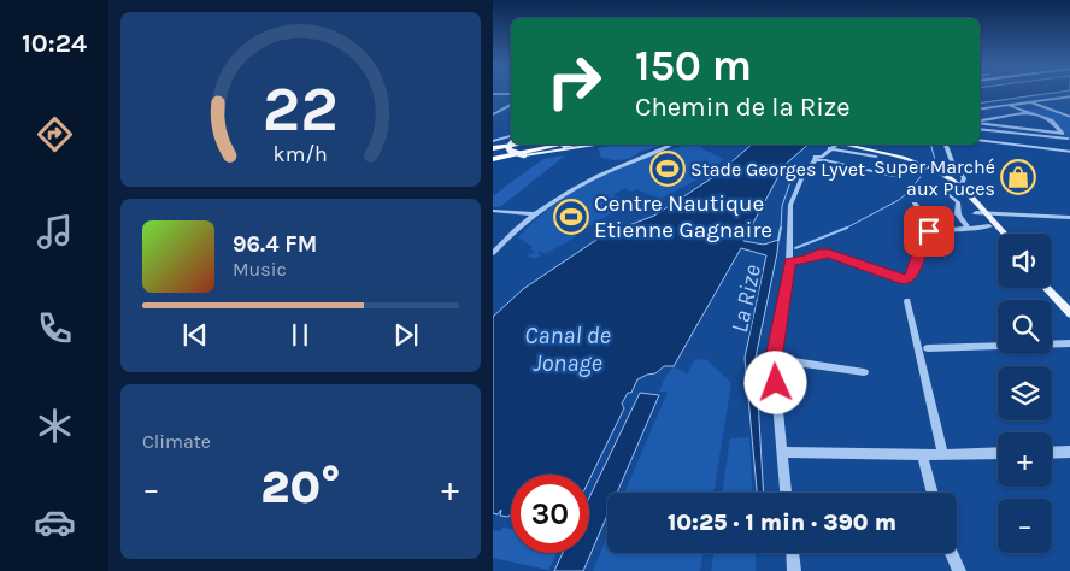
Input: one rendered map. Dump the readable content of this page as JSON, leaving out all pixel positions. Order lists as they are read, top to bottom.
{
  "water": ["La Rize", "Canal de Jonage"],
  "places": {
    "sports": ["Stade Georges Lyvet", "Centre Nautique Etienne Gagnaire"],
    "shop": ["Super Marché aux Puces"]
  },
  "page": {
    "tabs": "10:24",
    "turn": ["150 m", "Chemin de la Rize"],
    "song": ["96.4 FM", "Music"],
    "map_buttons": ["+", "−"],
    "tile": "Climate",
    "heat": ["−", "20°", "+"],
    "limit": "30",
    "trip": "10:25 · 1 min · 390 m",
    "gauge": ["22", "km/h"]
  }
}
